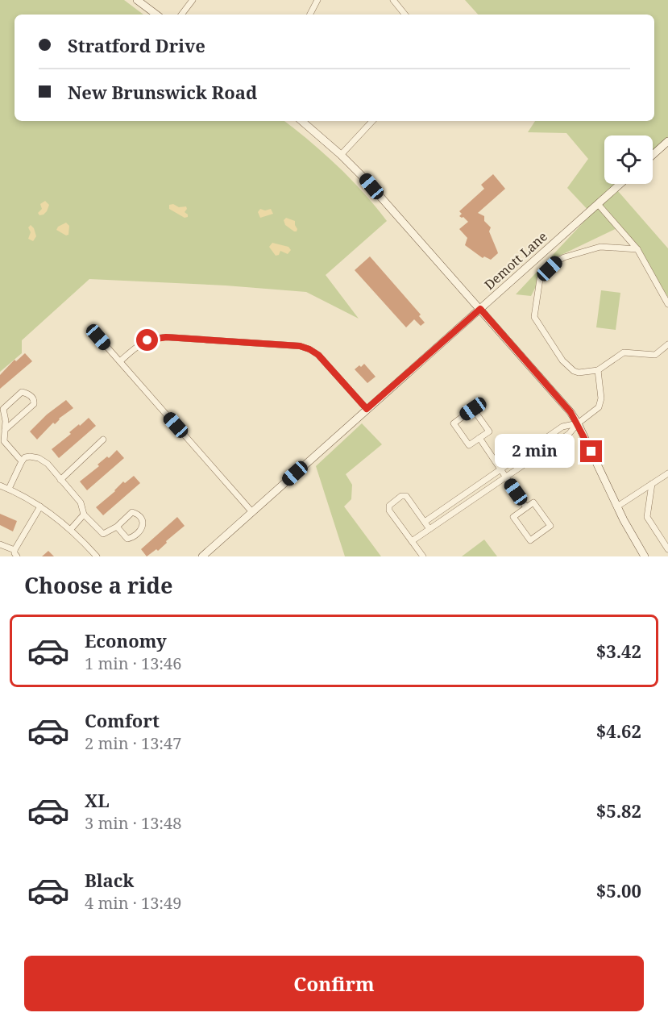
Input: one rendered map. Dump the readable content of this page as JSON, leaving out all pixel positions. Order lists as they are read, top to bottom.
{
  "streets": {
    "street": ["Demott Lane"]
  },
  "page": {
    "banner": ["Stratford Drive", "New Brunswick Road"],
    "bubble": "2 min",
    "heading": "Choose a ride",
    "list": [
      {
        "name": "Economy",
        "note": "1 min · 13:46",
        "value": "$3.42"
      },
      {
        "name": "Comfort",
        "note": "2 min · 13:47",
        "value": "$4.62"
      },
      {
        "name": "XL",
        "note": "3 min · 13:48",
        "value": "$5.82"
      },
      {
        "name": "Black",
        "note": "4 min · 13:49",
        "value": "$5.00"
      }
    ],
    "buttons": "Confirm"
  }
}
